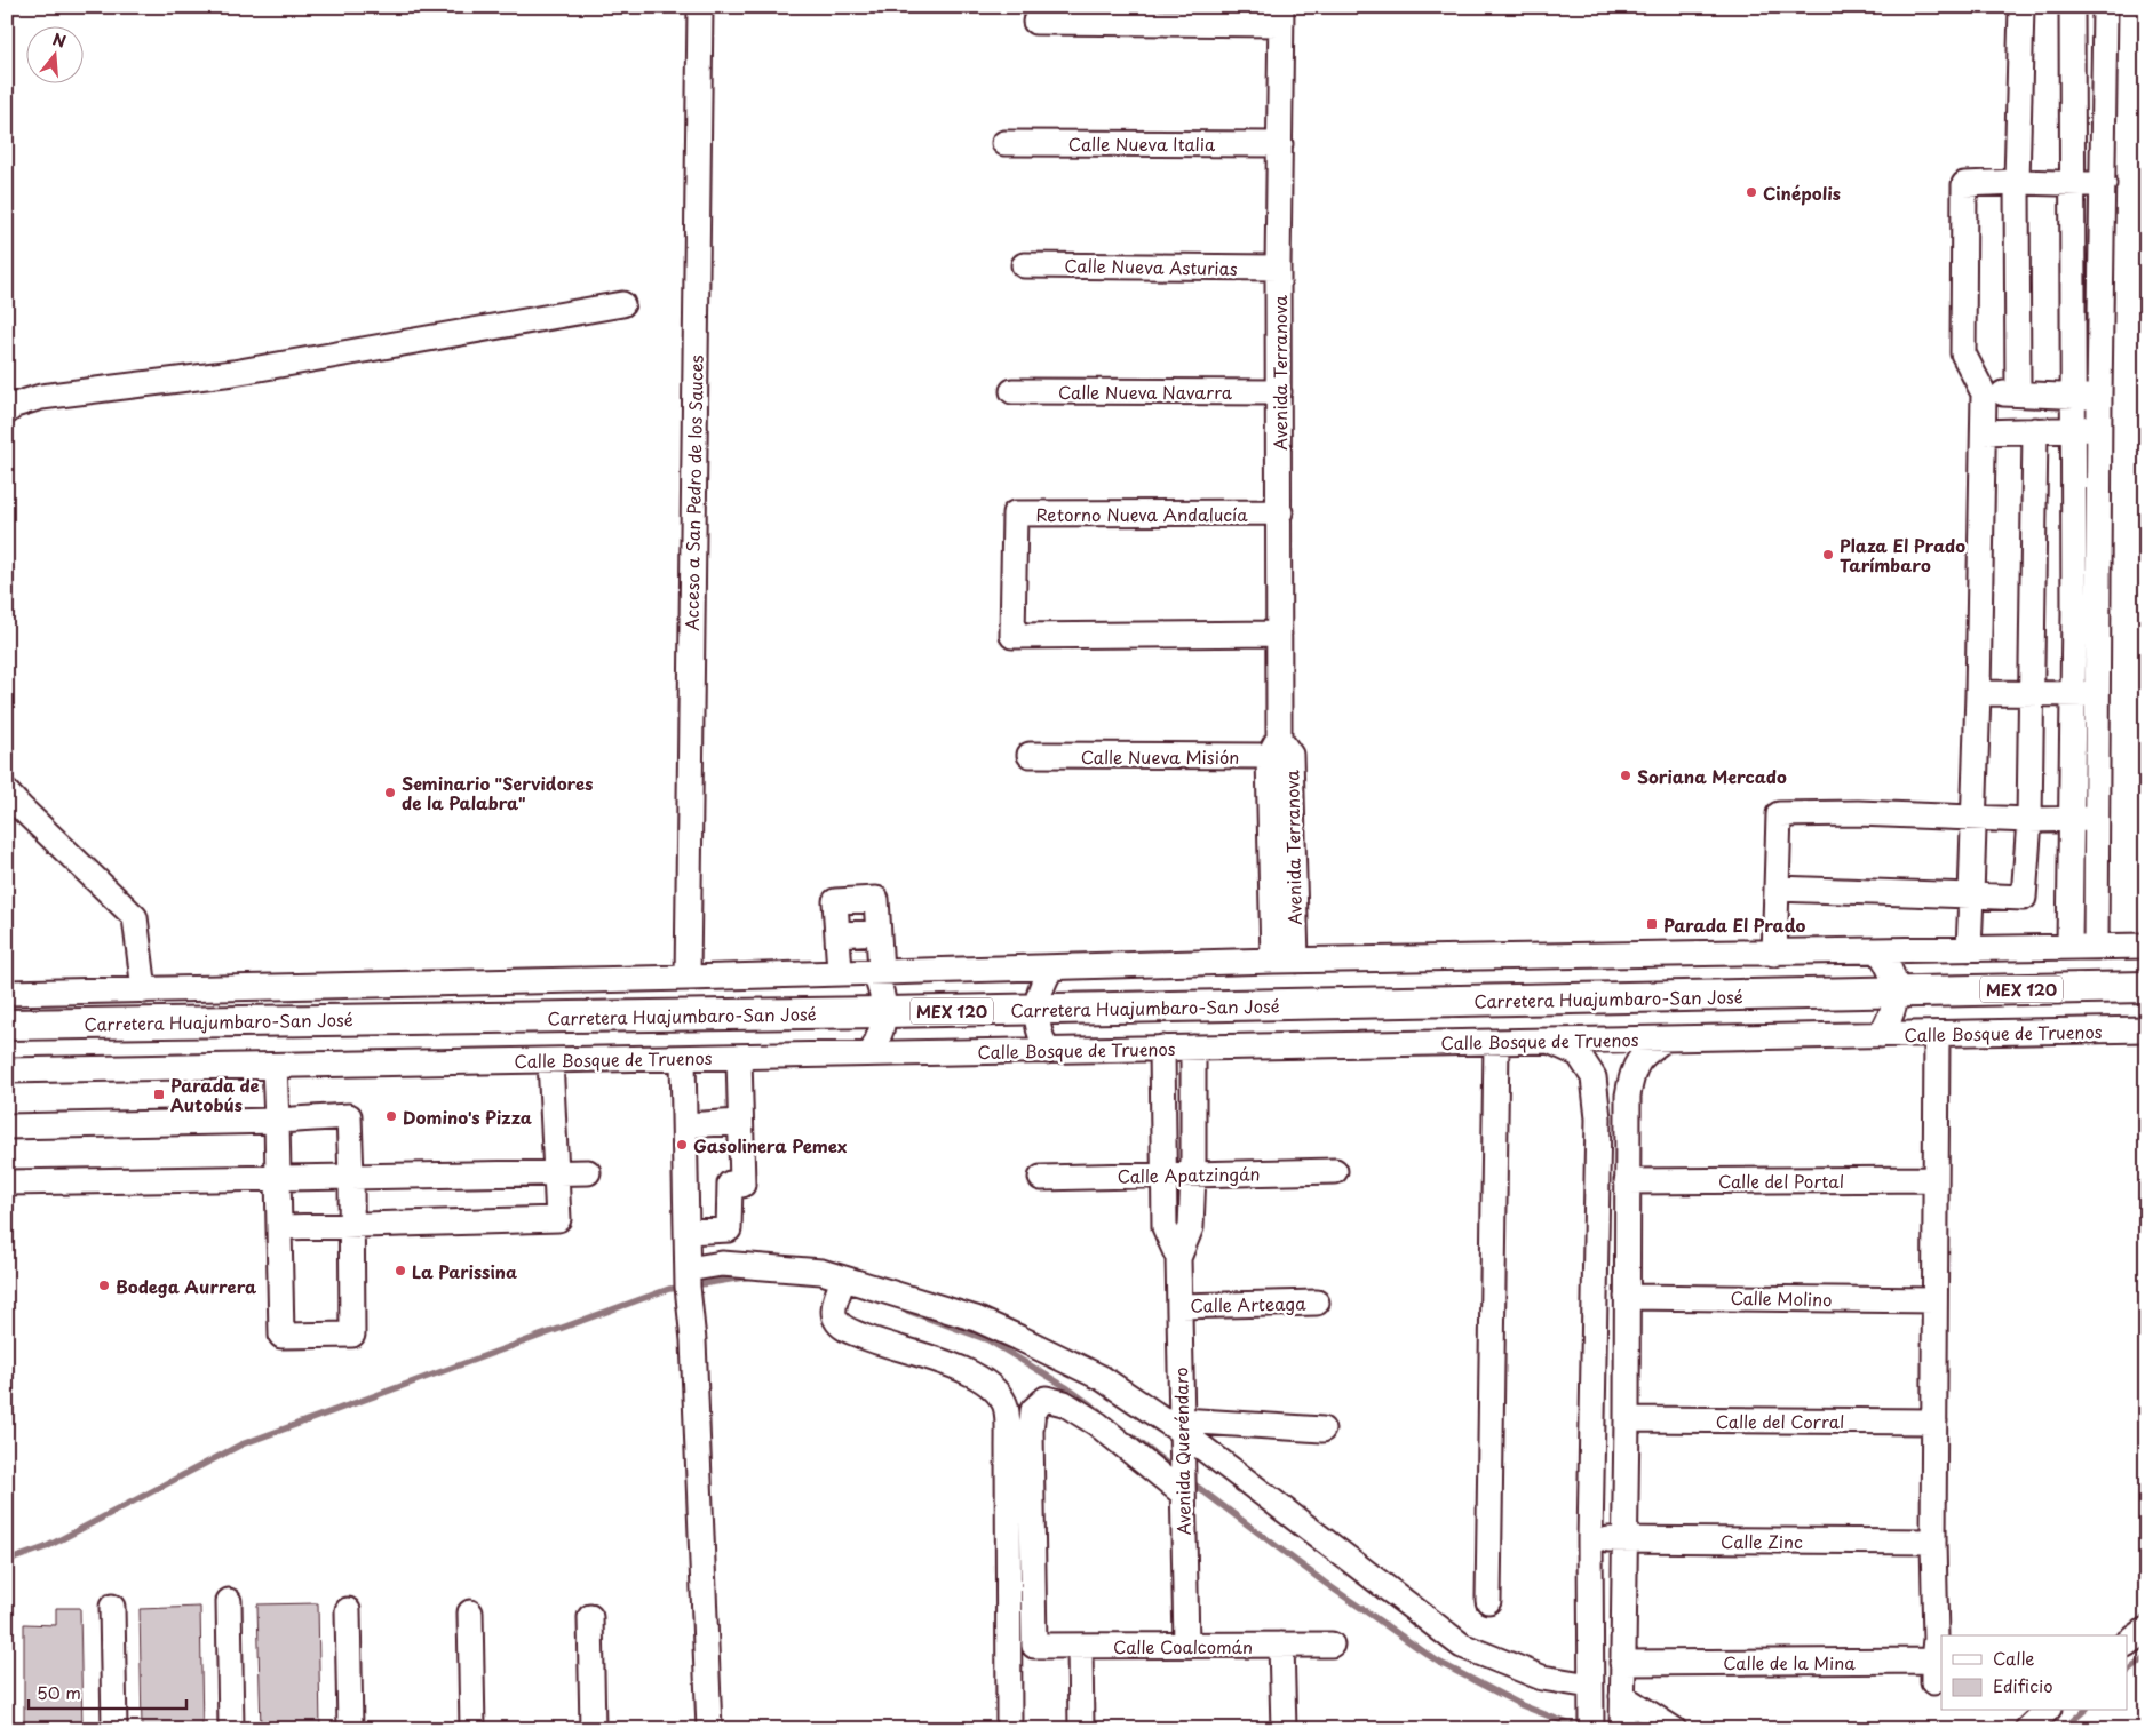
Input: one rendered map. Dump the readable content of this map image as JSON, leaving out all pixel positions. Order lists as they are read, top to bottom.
{
  "streets": {
    "main road": ["MEX 120", "Carretera Huajumbaro-San José"],
    "street": [
      "Calle Nueva Italia",
      "Calle Nueva Asturias",
      "Avenida Terranova",
      "Calle Nueva Navarra",
      "Acceso a San Pedro de los Sauces",
      "Retorno Nueva Andalucía",
      "Calle Nueva Misión",
      "Calle Bosque de Truenos",
      "Calle Apatzingán",
      "Calle del Portal",
      "Calle Molino",
      "Calle Arteaga",
      "Calle del Corral",
      "Avenida Queréndaro",
      "Calle Zinc",
      "Calle Coalcomán",
      "Calle de la Mina"
    ]
  },
  "crossings": [
    ["Calle Nueva Italia", "Avenida Terranova"],
    ["Calle Nueva Asturias", "Avenida Terranova"],
    ["Avenida Terranova", "Calle Nueva Navarra"],
    ["Avenida Terranova", "Retorno Nueva Andalucía"],
    ["Avenida Terranova", "Calle Nueva Misión"],
    ["Calle Bosque de Truenos", "Avenida Queréndaro"],
    ["Calle Apatzingán", "Avenida Queréndaro"],
    ["Calle Arteaga", "Avenida Queréndaro"],
    ["Avenida Queréndaro", "Calle Coalcomán"],
    ["Calle Zinc", "Calle de la Mina"]
  ],
  "places": {
    "other": [
      "Cinépolis",
      "Plaza El Prado Tarímbaro",
      "Soriana Mercado",
      "Seminario \"Servidores de la Palabra\"",
      "Domino's Pizza",
      "Gasolinera Pemex",
      "La Parissina",
      "Bodega Aurrera"
    ],
    "transit": ["Parada El Prado", "Parada de Autobús"]
  },
  "legend": ["Calle", "Edificio"],
  "scale_bar": "50 m",
  "north": "top"
}
